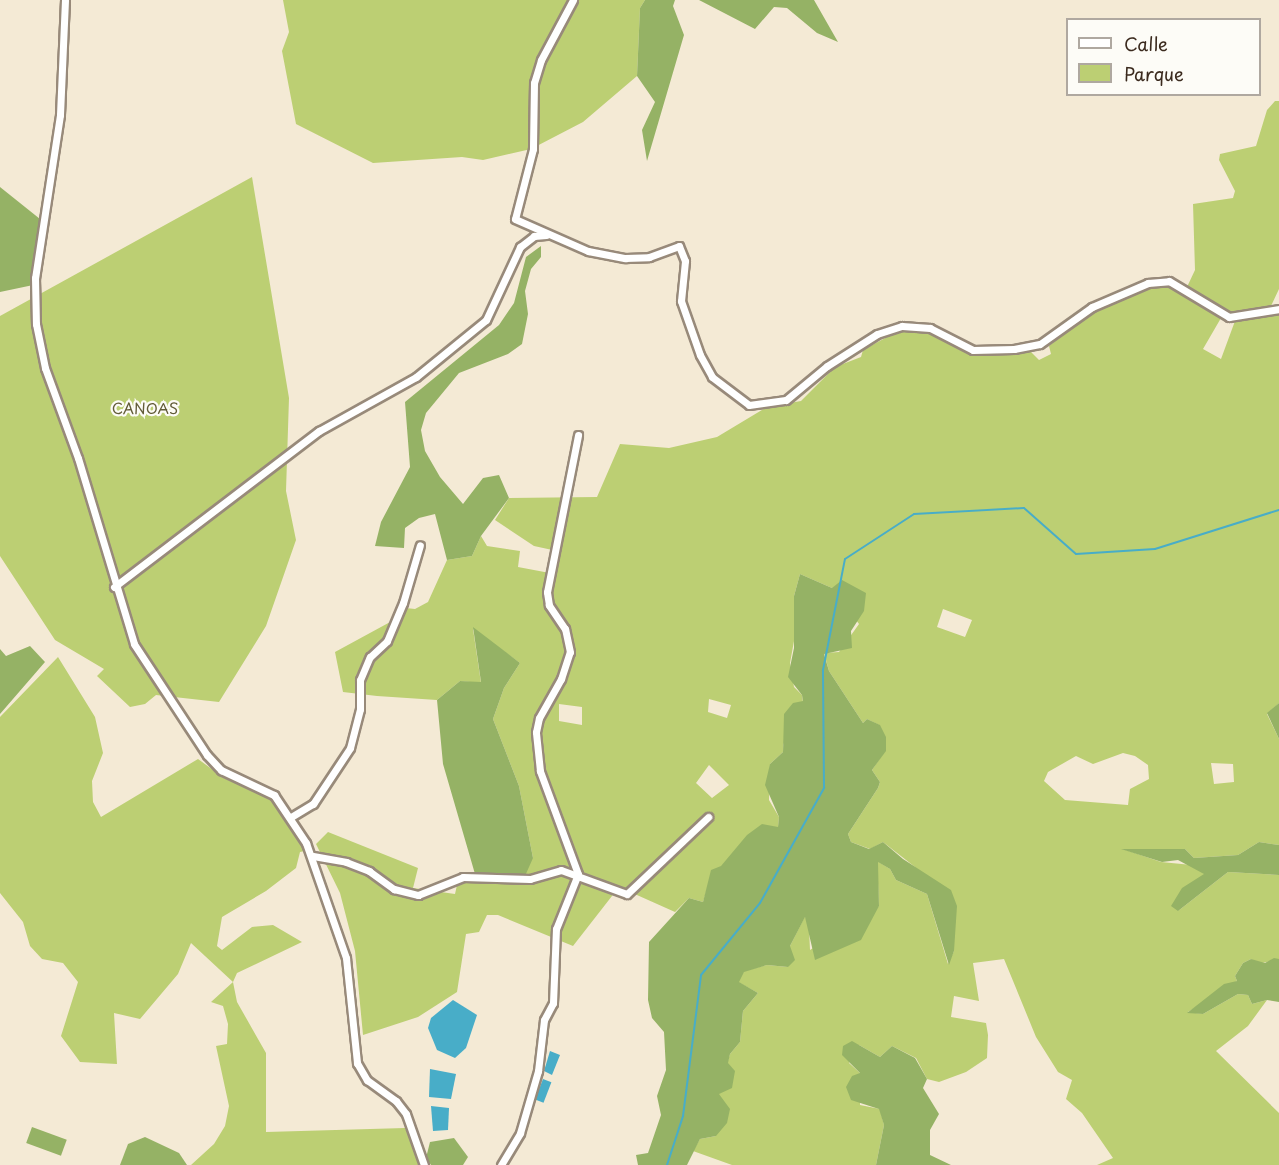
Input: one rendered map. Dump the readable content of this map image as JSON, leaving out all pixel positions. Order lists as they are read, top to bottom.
{
  "parks": ["CANOAS"],
  "legend": ["Calle", "Parque"]
}
